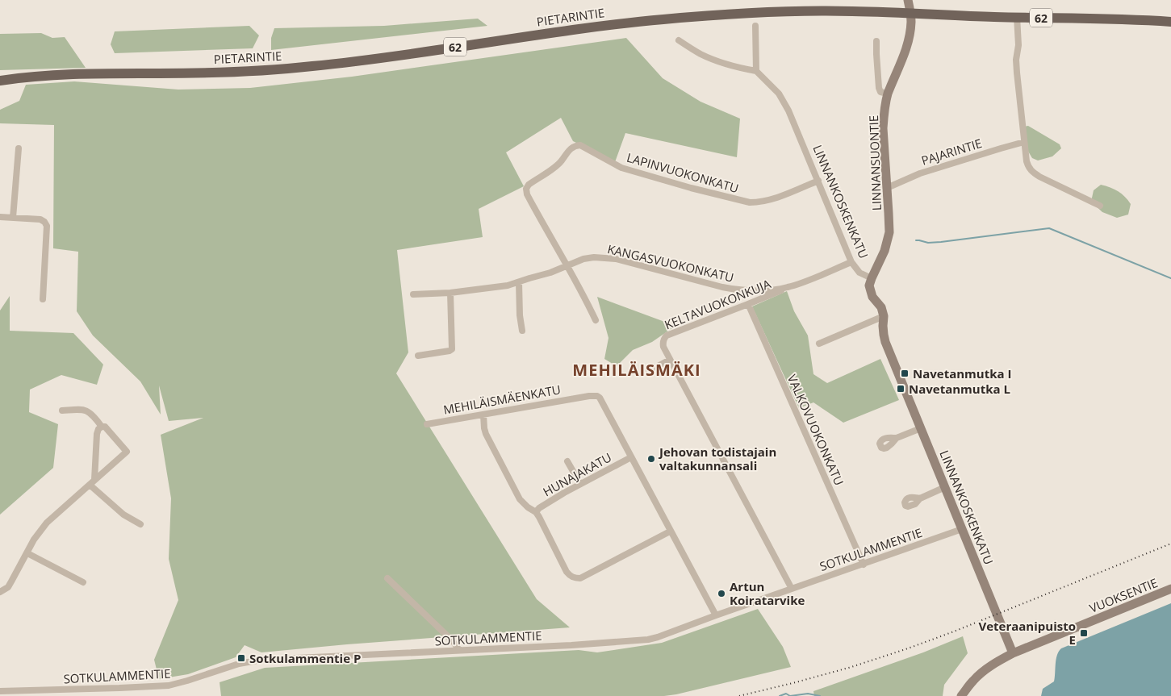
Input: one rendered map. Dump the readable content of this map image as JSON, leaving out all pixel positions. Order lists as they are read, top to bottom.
{
  "streets": {
    "main road": ["PIETARINTIE", "62"],
    "street": [
      "PAJARINTIE",
      "LINNANSUONTIE",
      "LAPINVUOKONKATU",
      "LINNANKOSKENKATU",
      "KANGASVUOKONKATU",
      "KELTAVUOKONKUJA",
      "MEHILÄISMÄENKATU",
      "VALKOVUOKONKATU",
      "HUNAJAKATU",
      "SOTKULAMMENTIE",
      "VUOKSENTIE"
    ]
  },
  "crossings": [
    ["PIETARINTIE", "LINNANSUONTIE"],
    ["PAJARINTIE", "LINNANSUONTIE"],
    ["LINNANSUONTIE", "LINNANKOSKENKATU"],
    ["LAPINVUOKONKATU", "LINNANKOSKENKATU"],
    ["LAPINVUOKONKATU", "KANGASVUOKONKATU"],
    ["LINNANKOSKENKATU", "KANGASVUOKONKATU"],
    ["LINNANKOSKENKATU", "SOTKULAMMENTIE"],
    ["LINNANKOSKENKATU", "VUOKSENTIE"],
    ["KANGASVUOKONKATU", "KELTAVUOKONKUJA"],
    ["KELTAVUOKONKUJA", "VALKOVUOKONKATU"],
    ["MEHILÄISMÄENKATU", "HUNAJAKATU"],
    ["MEHILÄISMÄENKATU", "SOTKULAMMENTIE"],
    ["VALKOVUOKONKATU", "SOTKULAMMENTIE"]
  ],
  "districts": ["MEHILÄISMÄKI"],
  "places": {
    "transit": [
      "Navetanmutka I",
      "Navetanmutka L",
      "Veteraanipuisto E",
      "Sotkulammentie P"
    ],
    "other": ["Jehovan todistajain valtakunnansali", "Artun Koiratarvike"]
  }
}
